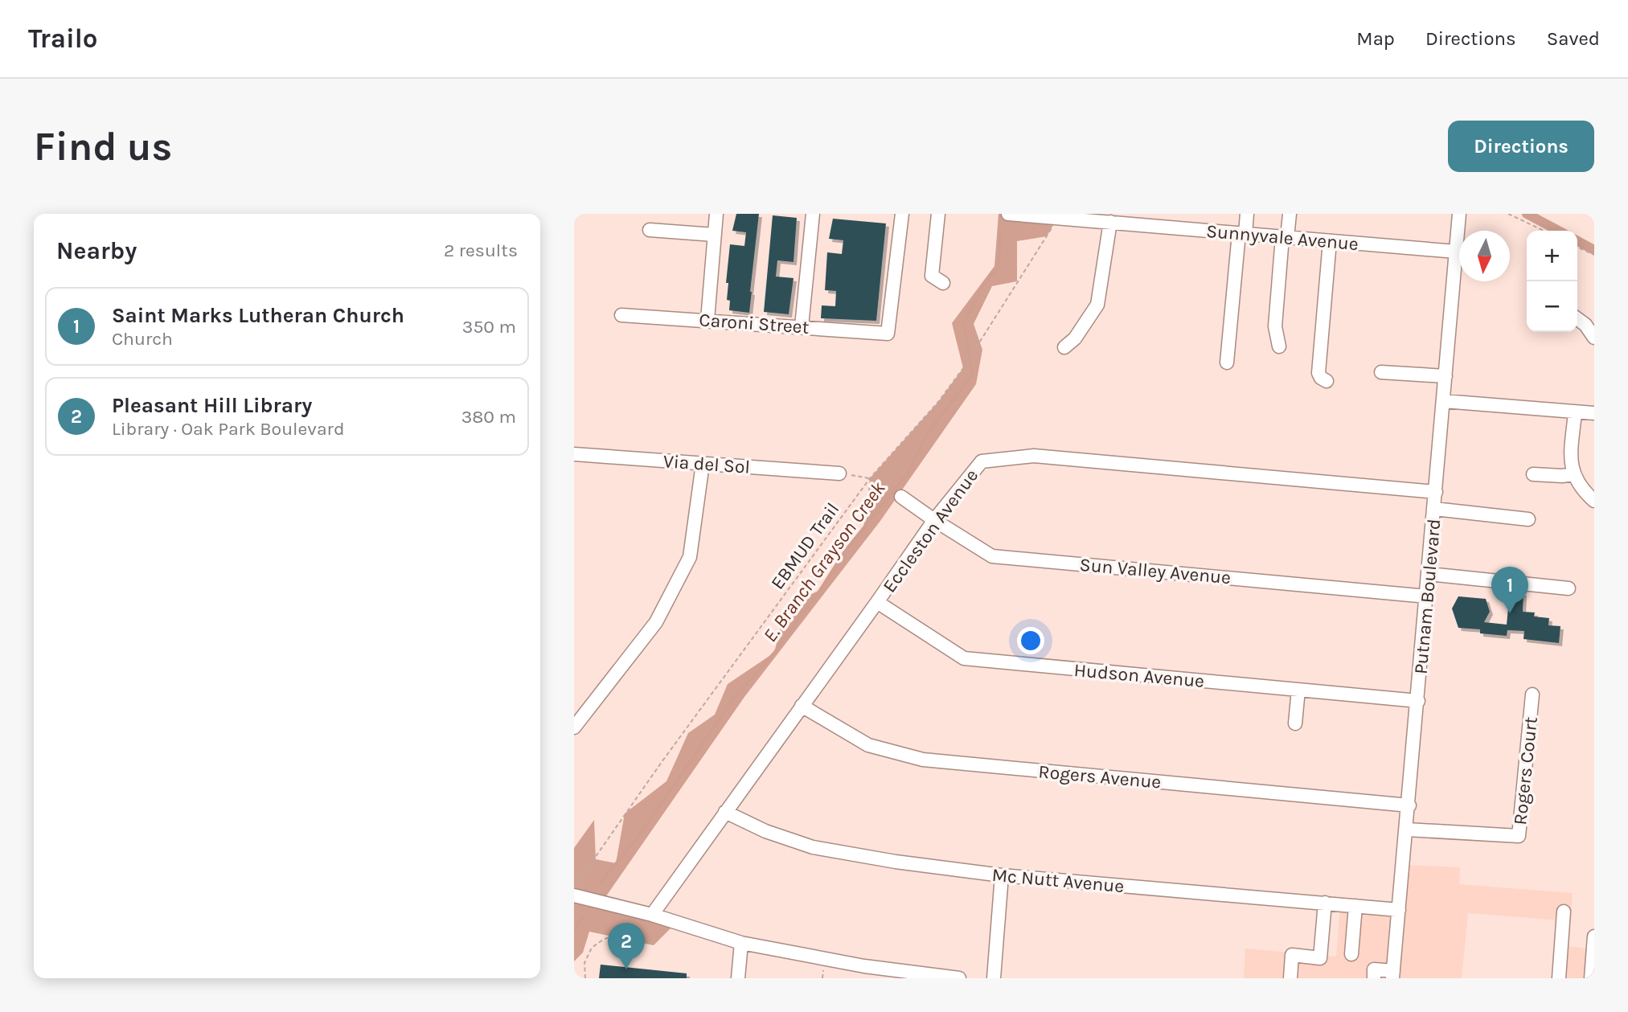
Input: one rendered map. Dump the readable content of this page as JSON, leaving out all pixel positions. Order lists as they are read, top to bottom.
{
  "streets": {
    "street": [
      "Sunnyvale Avenue",
      "Caroni Street",
      "Via del Sol",
      "Eccleston Avenue",
      "Sun Valley Avenue",
      "Putnam Boulevard",
      "Hudson Avenue",
      "Rogers Court",
      "Rogers Avenue",
      "Mc Nutt Avenue"
    ],
    "path": ["EBMUD Trail"]
  },
  "crossings": [
    ["Sunnyvale Avenue", "EBMUD Trail"],
    ["Sunnyvale Avenue", "Putnam Boulevard"],
    ["Eccleston Avenue", "Sun Valley Avenue"],
    ["Eccleston Avenue", "Putnam Boulevard"],
    ["Eccleston Avenue", "Hudson Avenue"],
    ["Eccleston Avenue", "Rogers Avenue"],
    ["Eccleston Avenue", "Mc Nutt Avenue"],
    ["Sun Valley Avenue", "Putnam Boulevard"],
    ["Putnam Boulevard", "Hudson Avenue"],
    ["Putnam Boulevard", "Rogers Court"],
    ["Putnam Boulevard", "Rogers Avenue"],
    ["Putnam Boulevard", "Mc Nutt Avenue"]
  ],
  "water": ["E. Branch Grayson Creek"],
  "north": "bottom",
  "page": {
    "header": "Trailo",
    "nav": ["Map", "Directions", "Saved"],
    "buttons": "Directions",
    "title": "Find us",
    "heading": ["Nearby", "2 results"],
    "map_buttons": ["+", "−"],
    "list": [
      {
        "mark": "1",
        "name": "Saint Marks Lutheran Church",
        "note": "Church",
        "value": "350 m"
      },
      {
        "mark": "2",
        "name": "Pleasant Hill Library",
        "note": "Library · Oak Park Boulevard",
        "value": "380 m"
      }
    ],
    "pins": ["1", "2"]
  }
}
